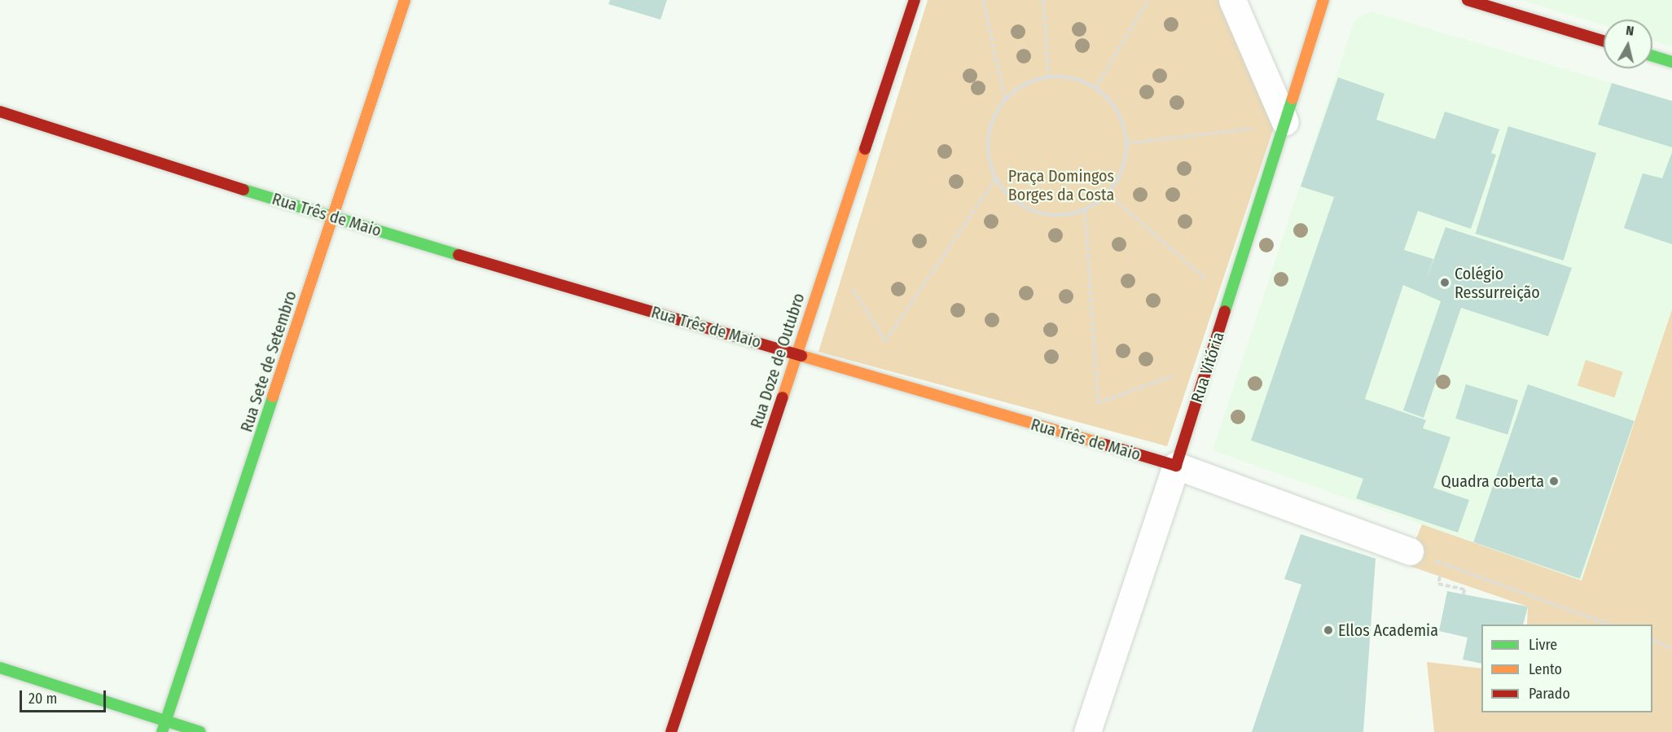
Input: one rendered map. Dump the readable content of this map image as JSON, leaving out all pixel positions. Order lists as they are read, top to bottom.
{
  "streets": {
    "street": [
      "Rua Três de Maio",
      "Rua Doze de Outubro",
      "Rua Sete de Setembro",
      "Rua Vitória"
    ]
  },
  "crossings": [
    ["Rua Três de Maio", "Rua Doze de Outubro"],
    ["Rua Três de Maio", "Rua Sete de Setembro"],
    ["Rua Três de Maio", "Rua Vitória"]
  ],
  "parks": ["Praça Domingos Borges da Costa"],
  "places": ["Colégio Ressurreição", "Quadra coberta", "Ellos Academia"],
  "legend": ["Livre", "Lento", "Parado"],
  "scale_bar": "20 m",
  "north": "top"
}
